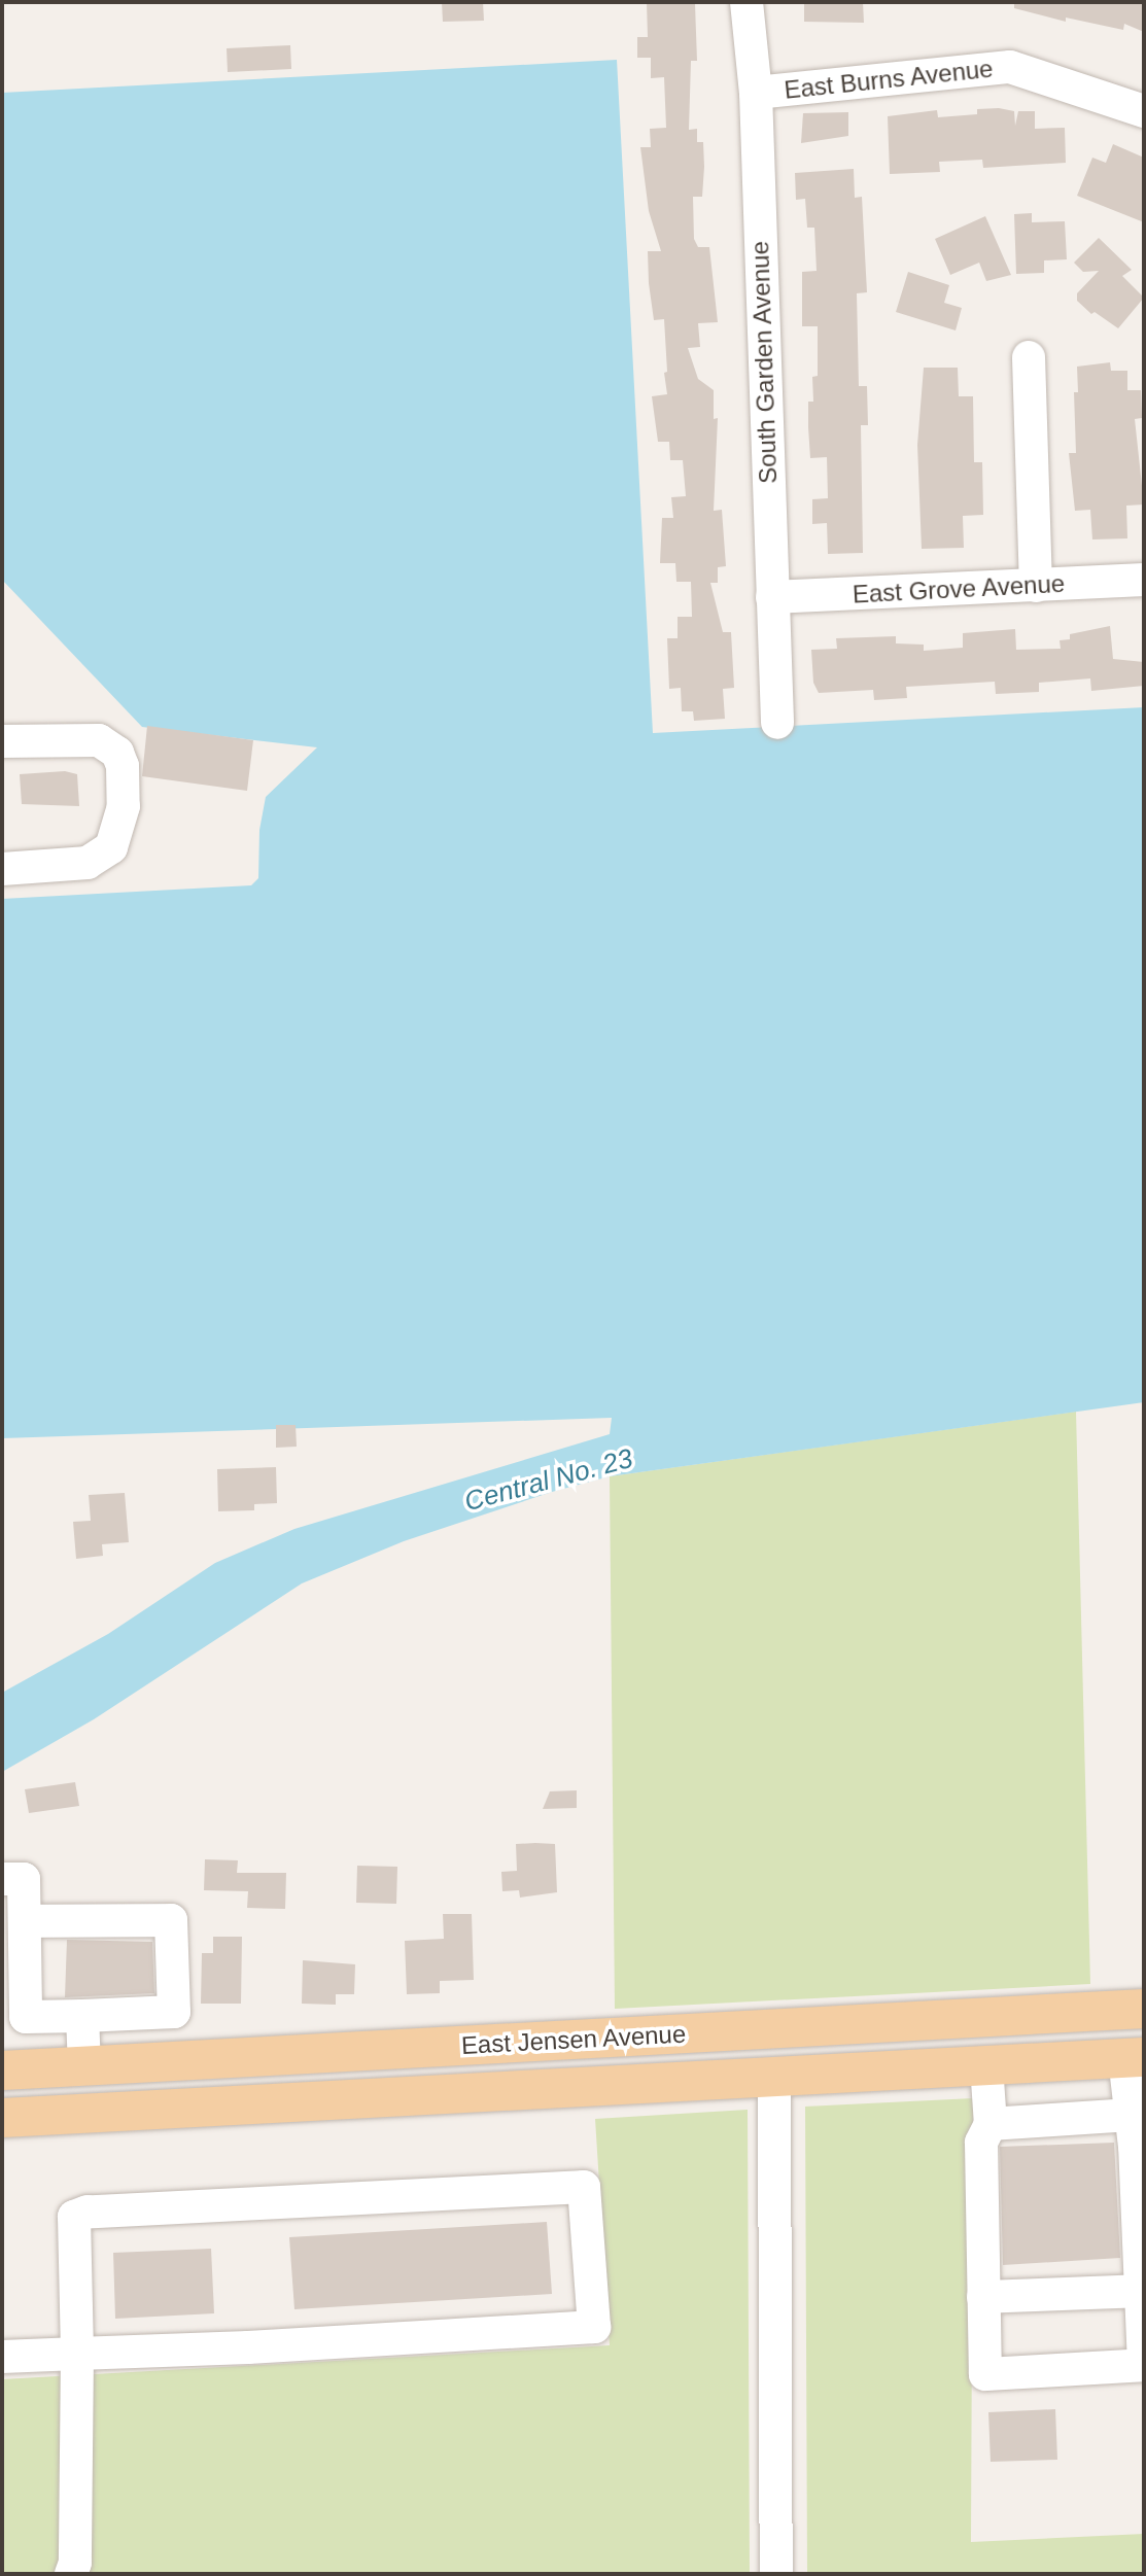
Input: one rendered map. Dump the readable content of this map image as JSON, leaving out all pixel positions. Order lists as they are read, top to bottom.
{
  "streets": {
    "main road": ["East Jensen Avenue"],
    "street": ["East Burns Avenue", "South Garden Avenue", "East Grove Avenue"]
  },
  "crossings": [
    ["East Burns Avenue", "South Garden Avenue"],
    ["South Garden Avenue", "East Grove Avenue"]
  ],
  "water": ["Central No. 23"]
}
